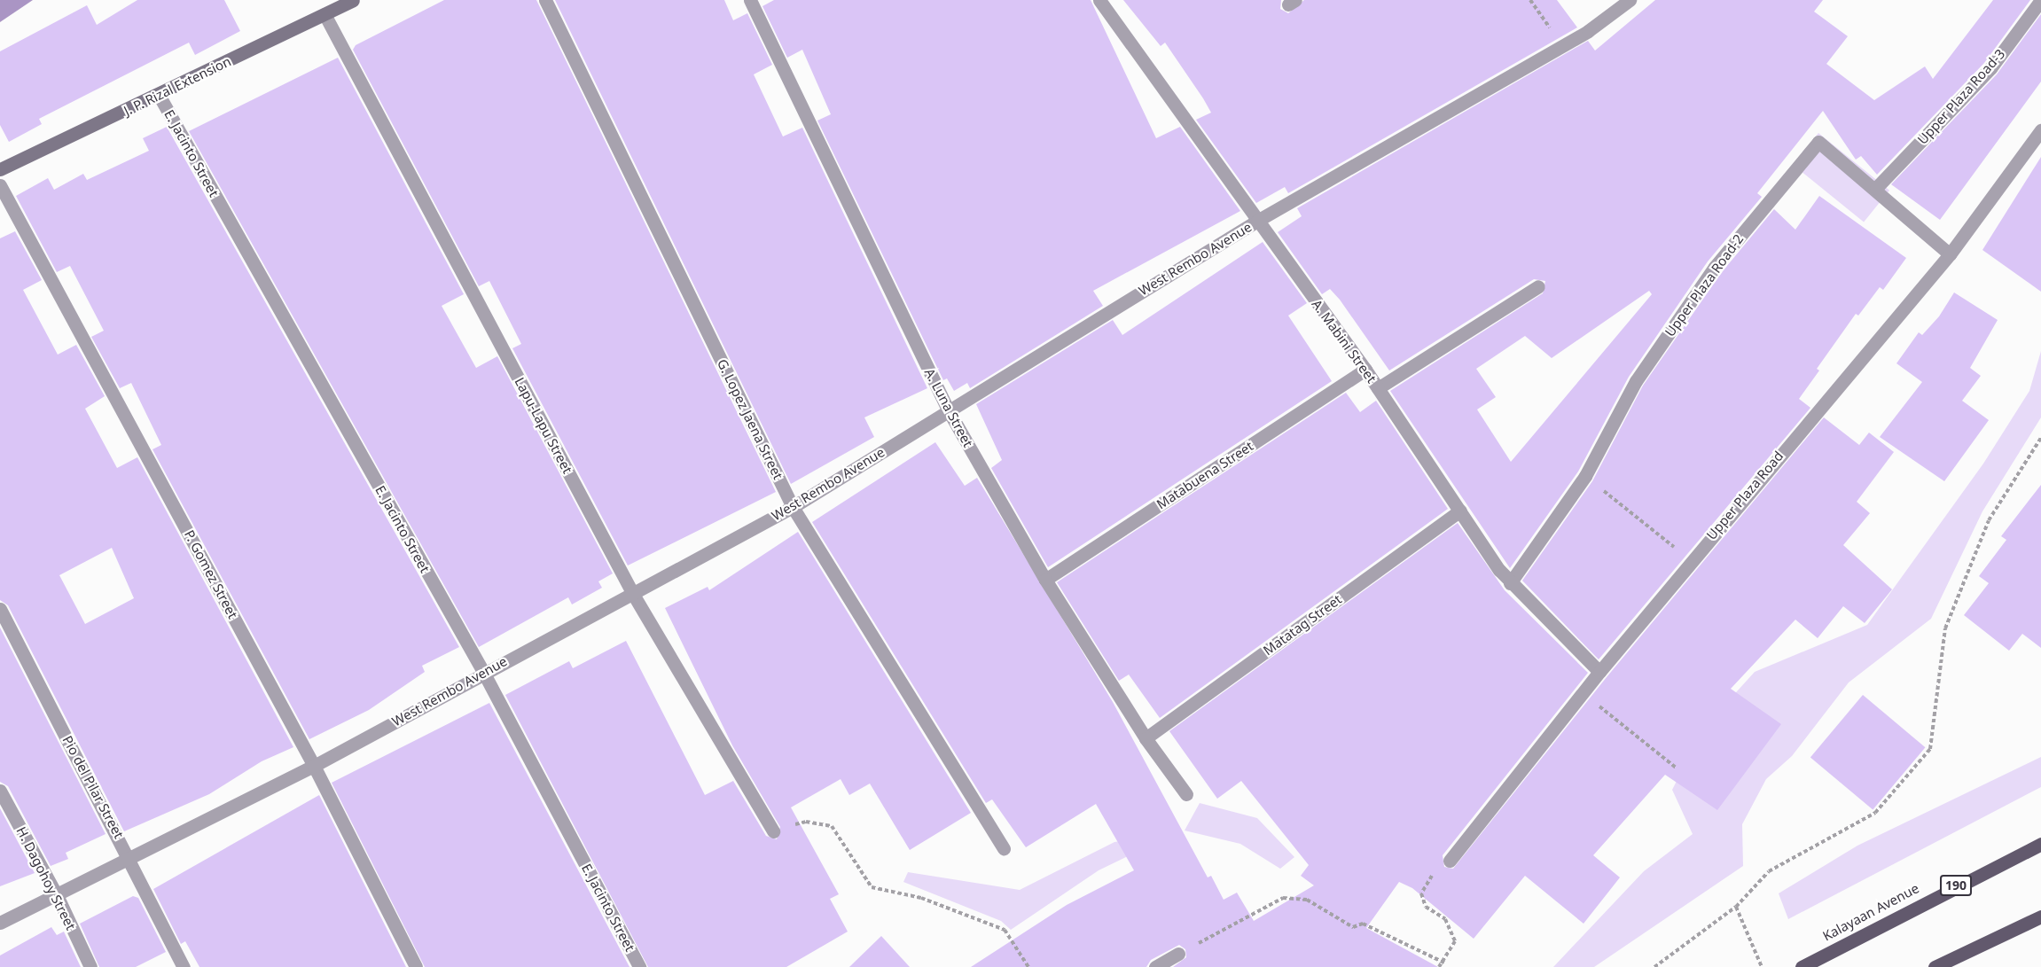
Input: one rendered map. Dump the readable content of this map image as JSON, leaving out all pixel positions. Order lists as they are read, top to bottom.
{
  "streets": {
    "main road": ["J. P. Rizal Extension", "190", "Kalayaan Avenue"],
    "street": [
      "Upper Plaza Road-3",
      "E. Jacinto Street",
      "West Rembo Avenue",
      "Upper Plaza Road-2",
      "A. Mabini Street",
      "A. Luna Street",
      "G. Lopez Jaena Street",
      "Lapu-Lapu Street",
      "Matabuena Street",
      "Upper Plaza Road",
      "P. Gomez Street",
      "Matatag Street",
      "Pio del Pilar Street",
      "H. Dagohoy Street"
    ]
  },
  "crossings": [
    ["J. P. Rizal Extension", "E. Jacinto Street"],
    ["J. P. Rizal Extension", "Lapu-Lapu Street"],
    ["Upper Plaza Road-3", "Upper Plaza Road-2"],
    ["E. Jacinto Street", "West Rembo Avenue"],
    ["West Rembo Avenue", "A. Mabini Street"],
    ["West Rembo Avenue", "A. Luna Street"],
    ["West Rembo Avenue", "G. Lopez Jaena Street"],
    ["West Rembo Avenue", "Lapu-Lapu Street"],
    ["West Rembo Avenue", "P. Gomez Street"],
    ["West Rembo Avenue", "Pio del Pilar Street"],
    ["West Rembo Avenue", "H. Dagohoy Street"],
    ["Upper Plaza Road-2", "A. Mabini Street"],
    ["Upper Plaza Road-2", "Upper Plaza Road"],
    ["A. Mabini Street", "Matabuena Street"],
    ["A. Mabini Street", "Upper Plaza Road"],
    ["A. Mabini Street", "Matatag Street"],
    ["A. Luna Street", "Matabuena Street"],
    ["A. Luna Street", "Matatag Street"]
  ]
}
